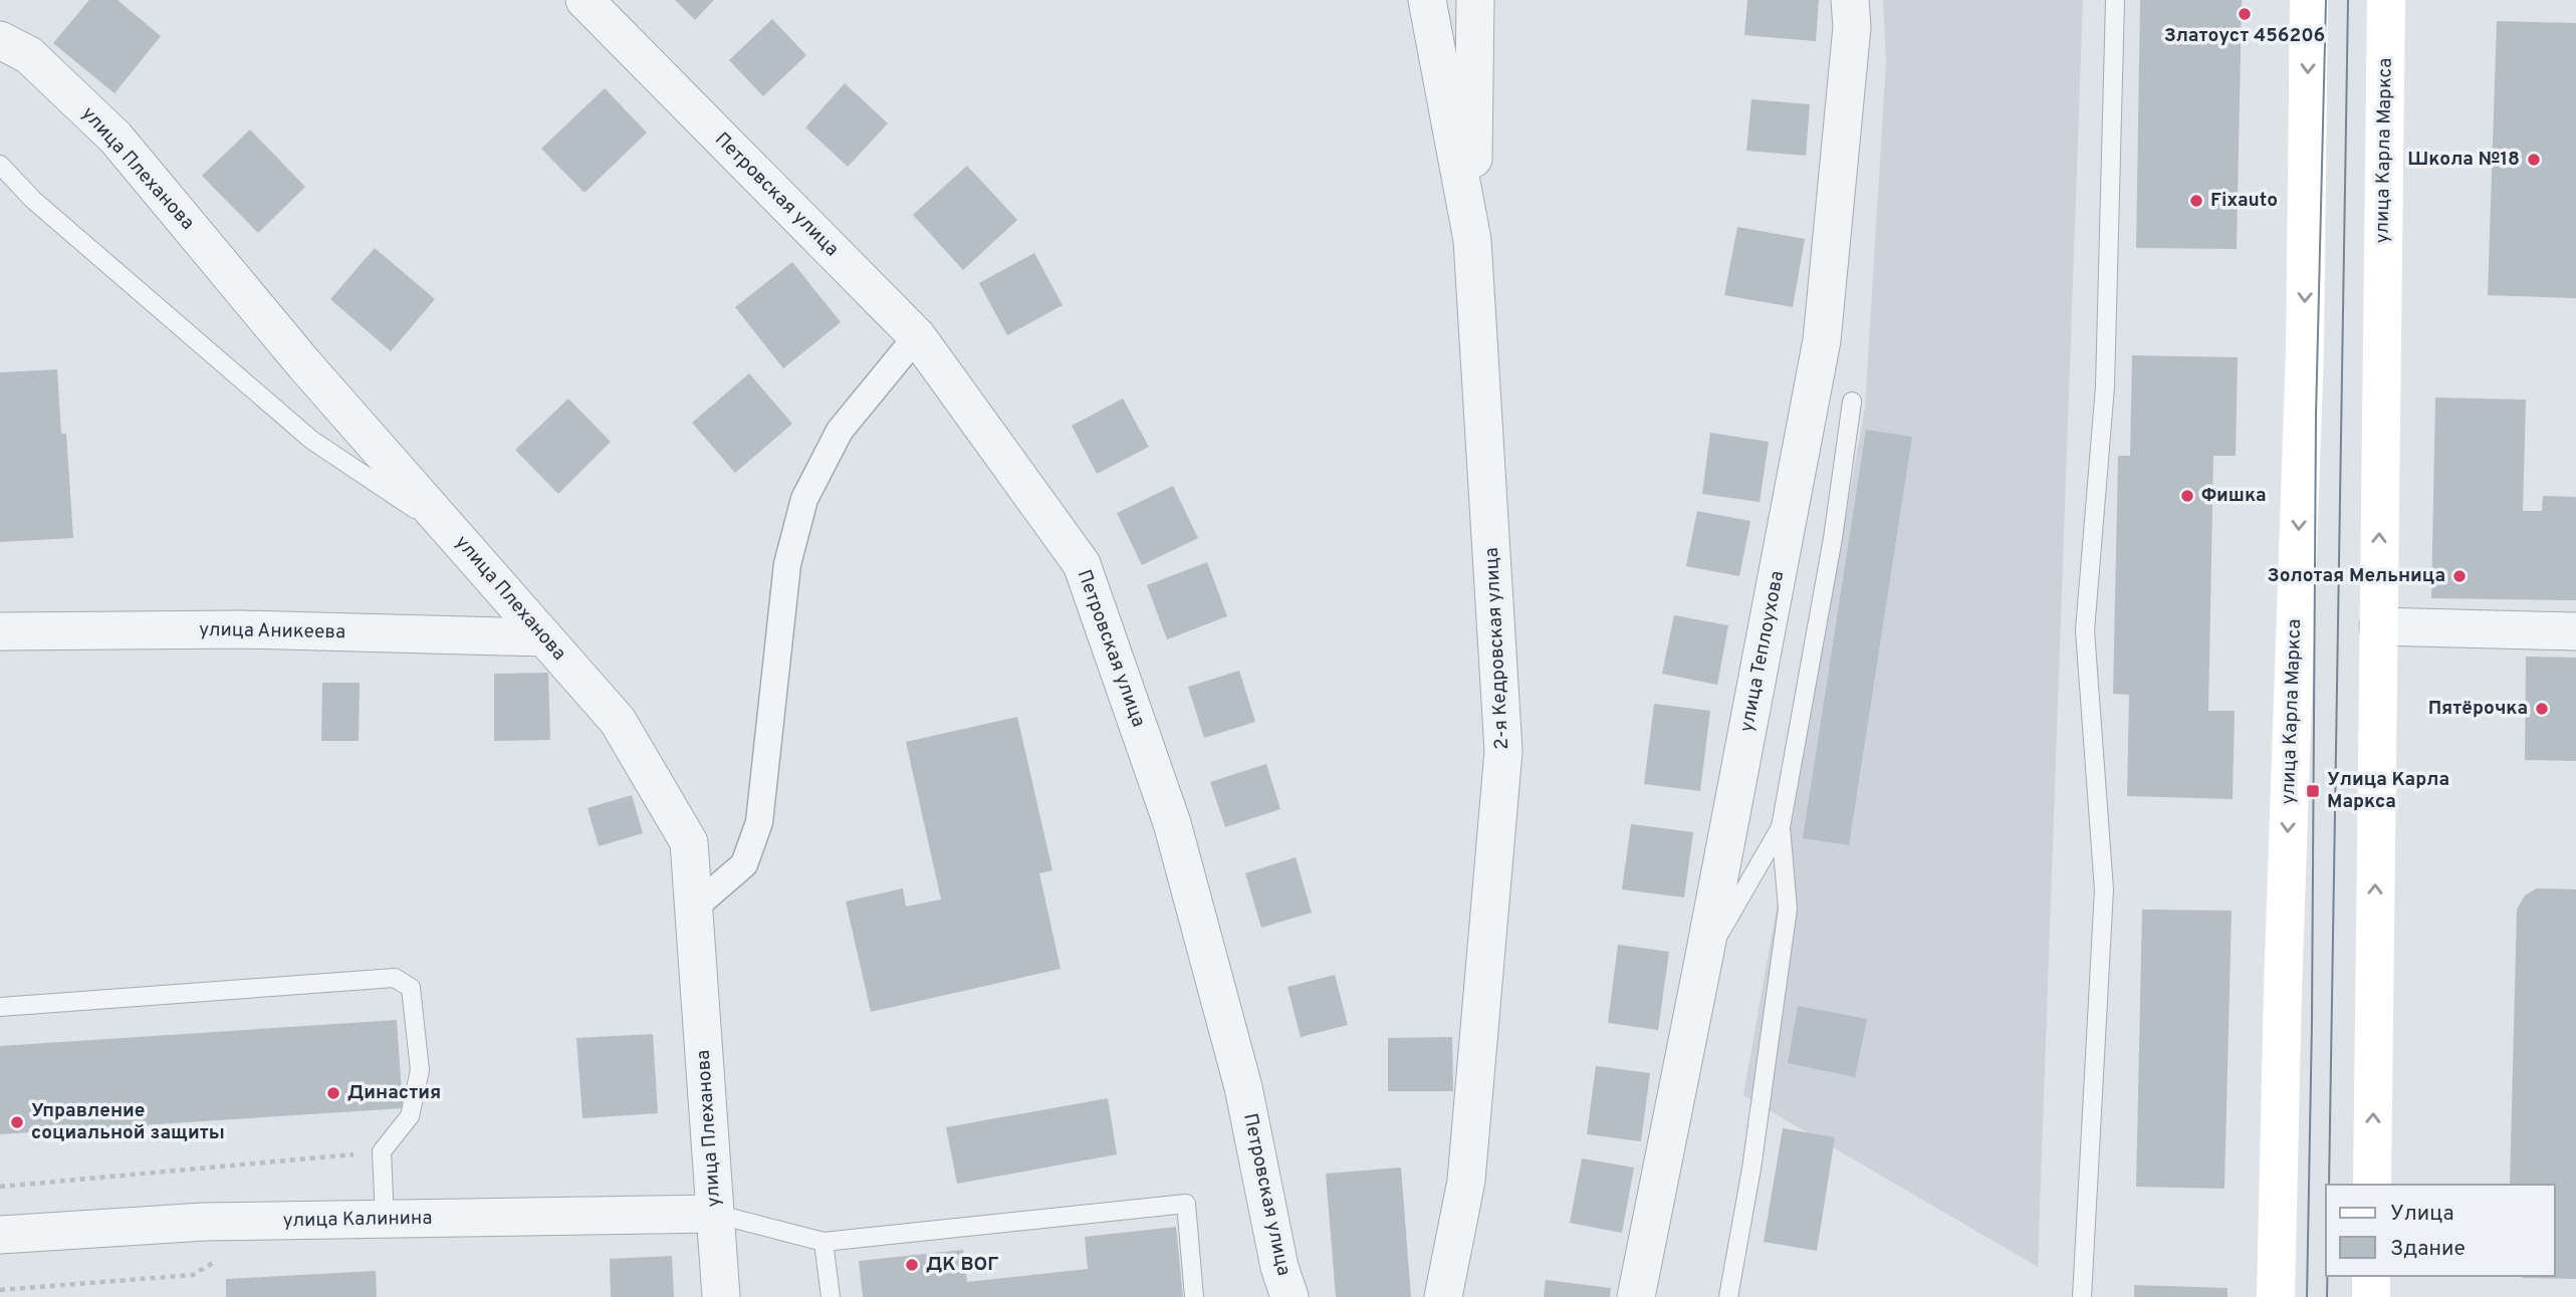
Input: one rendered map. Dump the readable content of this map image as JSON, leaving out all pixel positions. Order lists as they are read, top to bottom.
{
  "streets": {
    "main road": ["улица Карла Маркса"],
    "street": [
      "улица Плеханова",
      "Петровская улица",
      "улица Аникеева",
      "2-я Кедровская улица",
      "улица Теплоухова",
      "улица Калинина"
    ]
  },
  "crossings": [
    ["улица Плеханова", "улица Аникеева"],
    ["улица Плеханова", "улица Калинина"]
  ],
  "places": {
    "other": [
      "Златоуст 456206",
      "Школа №18",
      "Fixauto",
      "Фишка",
      "Золотая Мельница",
      "Пятёрочка",
      "Династия",
      "Управление социальной защиты",
      "ДК ВОГ"
    ],
    "transit": ["Улица Карла Маркса"]
  },
  "legend": ["Улица", "Здание"]
}
